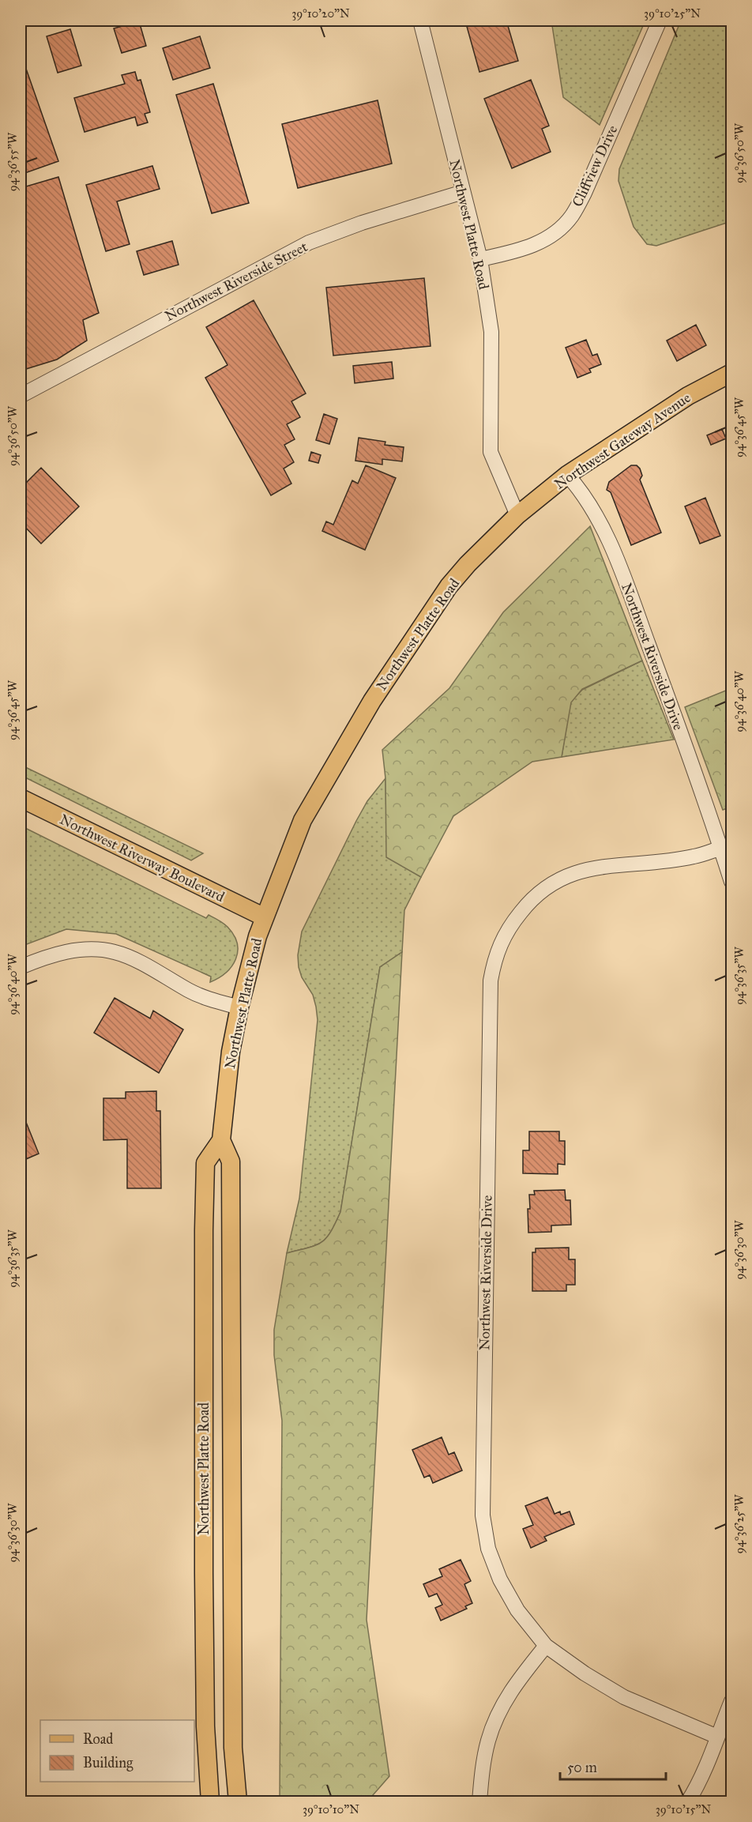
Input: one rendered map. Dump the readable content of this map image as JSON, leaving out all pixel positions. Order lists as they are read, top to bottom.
{
  "streets": {
    "main road": ["Northwest Platte Road", "Northwest Gateway Avenue", "Northwest Riverway Boulevard"],
    "street": ["Cliffview Drive", "Northwest Riverside Street", "Northwest Riverside Drive"]
  },
  "crossings": [
    ["Cliffview Drive", "Northwest Platte Road"],
    ["Northwest Platte Road", "Northwest Riverside Street"],
    ["Northwest Platte Road", "Northwest Gateway Avenue"],
    ["Northwest Platte Road", "Northwest Riverway Boulevard"],
    ["Northwest Gateway Avenue", "Northwest Riverside Drive"]
  ],
  "legend": ["Road", "Building"],
  "scale_bar": "50 m",
  "coordinates": [
    "39°10'20\"N",
    "39°10'25\"N",
    "94°36'50\"W",
    "94°36'55\"W",
    "94°36'45\"W",
    "94°36'40\"W",
    "94°36'35\"W",
    "94°36'30\"W",
    "94°36'25\"W",
    "39°10'10\"N",
    "39°10'15\"N"
  ]
}
